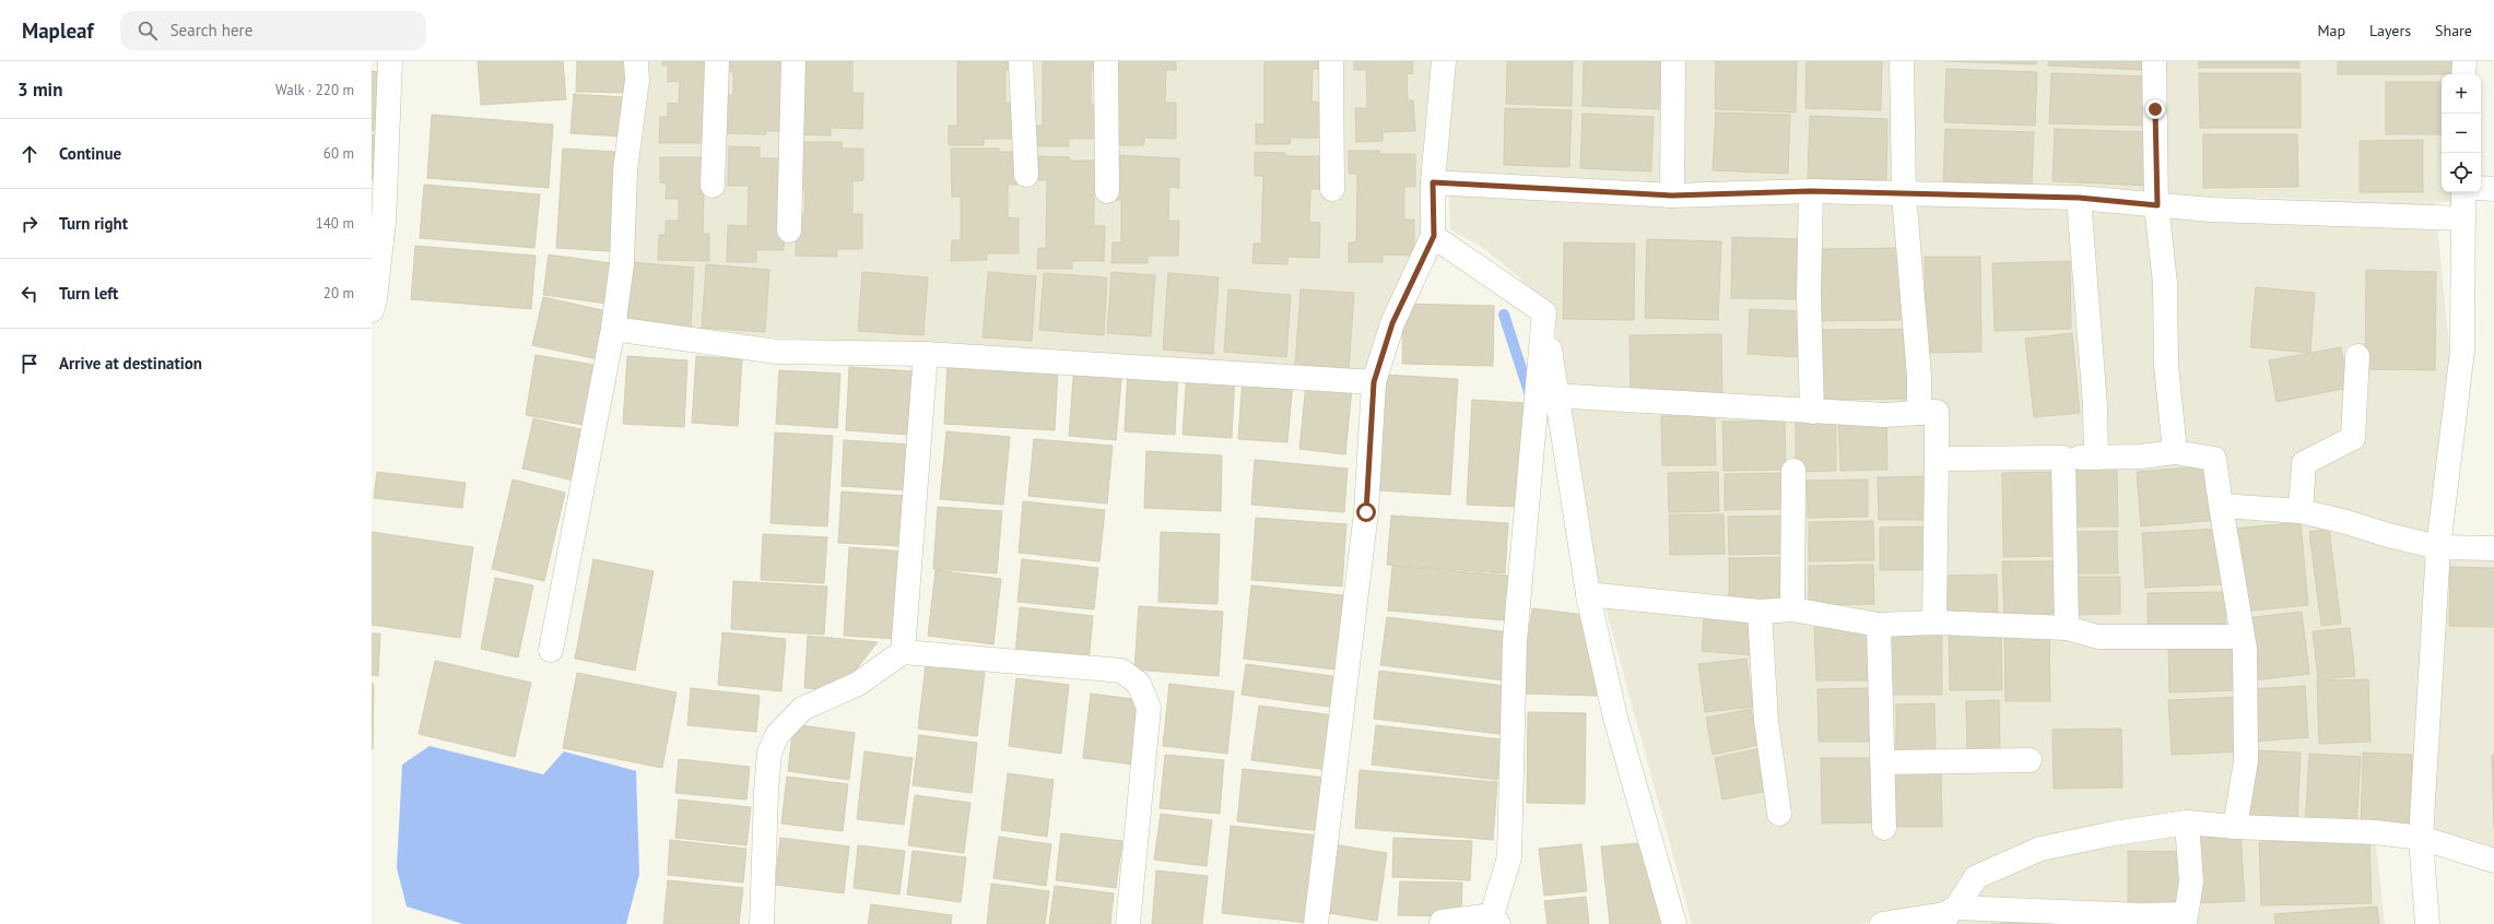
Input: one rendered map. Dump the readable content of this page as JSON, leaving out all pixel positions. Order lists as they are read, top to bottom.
{
  "page": {
    "header": "Mapleaf",
    "search": "Search here",
    "nav": ["Map", "Layers", "Share"],
    "heading": ["3 min", "Walk · 220 m"],
    "map_buttons": ["+", "−"],
    "list": [
      ["Continue", "60 m"],
      ["Turn right", "140 m"],
      ["Turn left", "20 m"],
      "Arrive at destination"
    ]
  }
}
